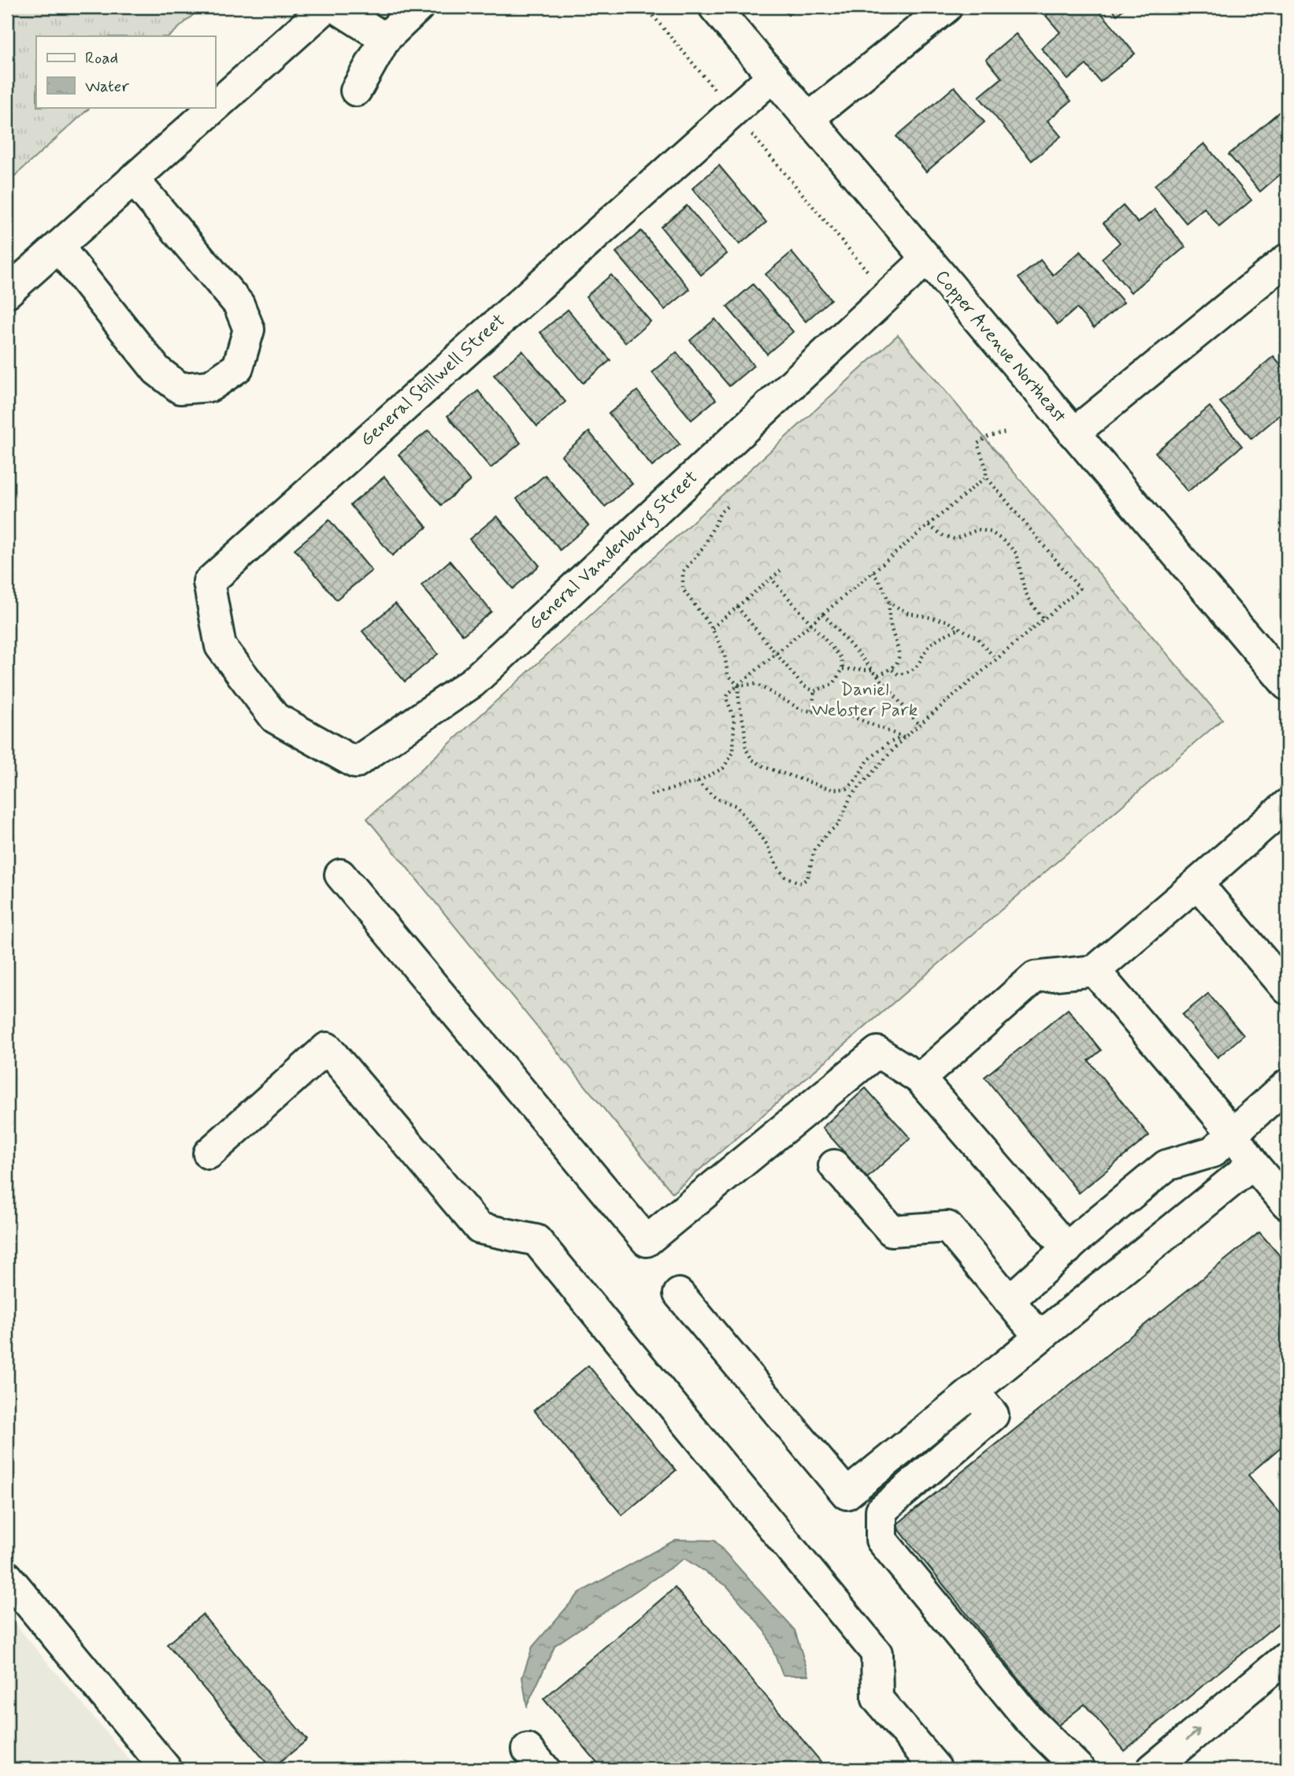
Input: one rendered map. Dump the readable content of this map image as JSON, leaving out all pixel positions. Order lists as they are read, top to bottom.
{
  "streets": {
    "street": ["Copper Avenue Northeast", "General Stillwell Street", "General Vandenburg Street"]
  },
  "crossings": [
    ["Copper Avenue Northeast", "General Stillwell Street"],
    ["Copper Avenue Northeast", "General Vandenburg Street"],
    ["General Stillwell Street", "General Vandenburg Street"]
  ],
  "parks": ["Daniel Webster Park"],
  "legend": ["Road", "Water"]
}
